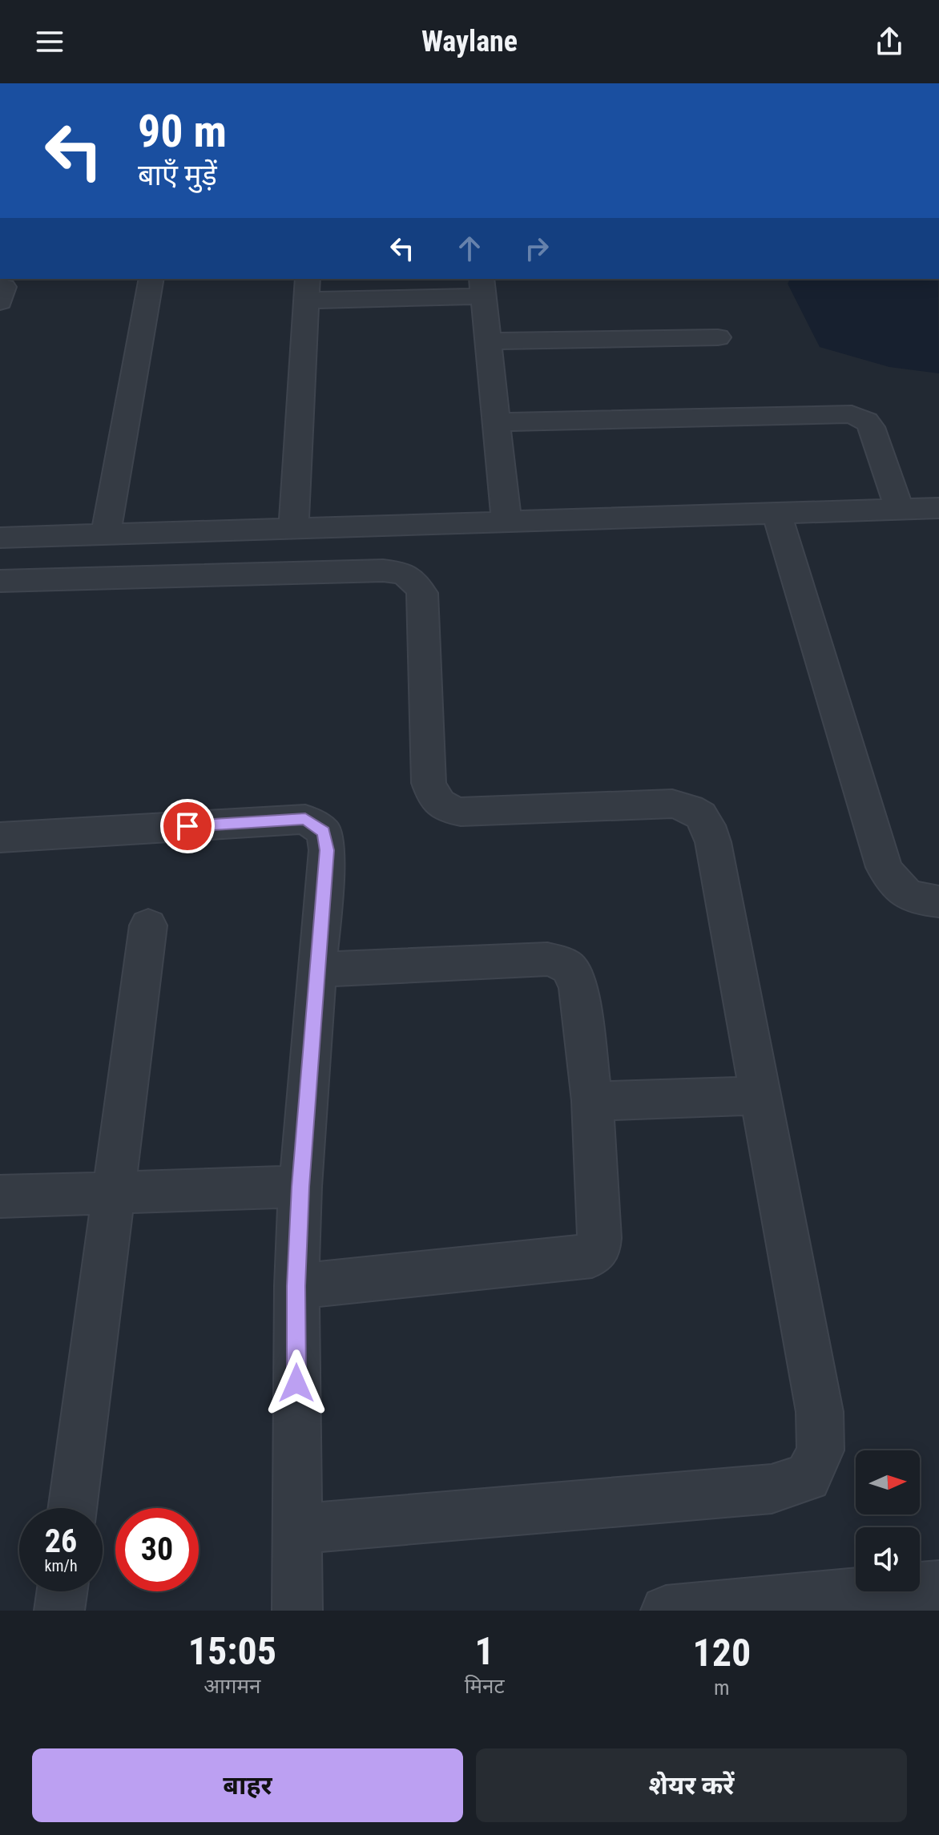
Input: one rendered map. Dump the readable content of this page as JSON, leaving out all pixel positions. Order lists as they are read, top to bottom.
{
  "north": "right",
  "page": {
    "header": "Waylane",
    "turn": ["90 m", "बाएँ मुड़ें"],
    "speed": "26 km/h",
    "limit": "30",
    "eta": [
      "15:05",
      "आगमन",
      "1",
      "मिनट",
      "120",
      "m"
    ],
    "buttons": ["बाहर", "शेयर करें"]
  }
}
